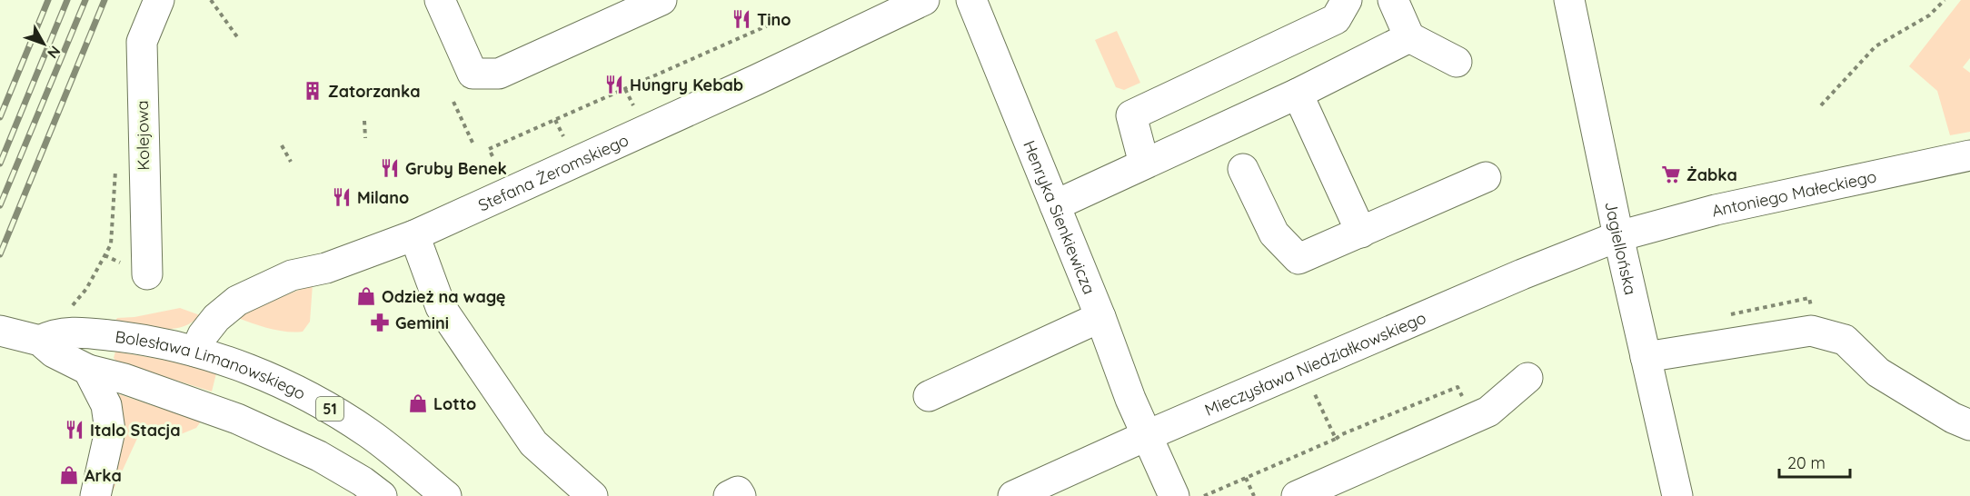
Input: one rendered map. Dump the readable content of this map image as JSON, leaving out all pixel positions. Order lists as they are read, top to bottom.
{
  "streets": {
    "street": [
      "Kolejowa",
      "Stefana Żeromskiego",
      "Antoniego Małeckiego",
      "Henryka Sienkiewicza",
      "Jagiellońska",
      "Mieczysława Niedziałkowskiego",
      "Bolesława Limanowskiego",
      "51"
    ]
  },
  "crossings": [
    ["Stefana Żeromskiego", "Bolesława Limanowskiego"],
    ["Antoniego Małeckiego", "Jagiellońska"],
    ["Antoniego Małeckiego", "Mieczysława Niedziałkowskiego"],
    ["Henryka Sienkiewicza", "Mieczysława Niedziałkowskiego"],
    ["Jagiellońska", "Mieczysława Niedziałkowskiego"]
  ],
  "places": {
    "restaurant": [
      "Tino",
      "Hungry Kebab",
      "Gruby Benek",
      "Milano",
      "Italo Stacja"
    ],
    "building": ["Zatorzanka"],
    "supermarket": ["Żabka"],
    "shop": ["Odzież na wagę", "Lotto", "Arka"],
    "pharmacy": ["Gemini"]
  },
  "scale_bar": "20 m",
  "north": "bottom right"
}
